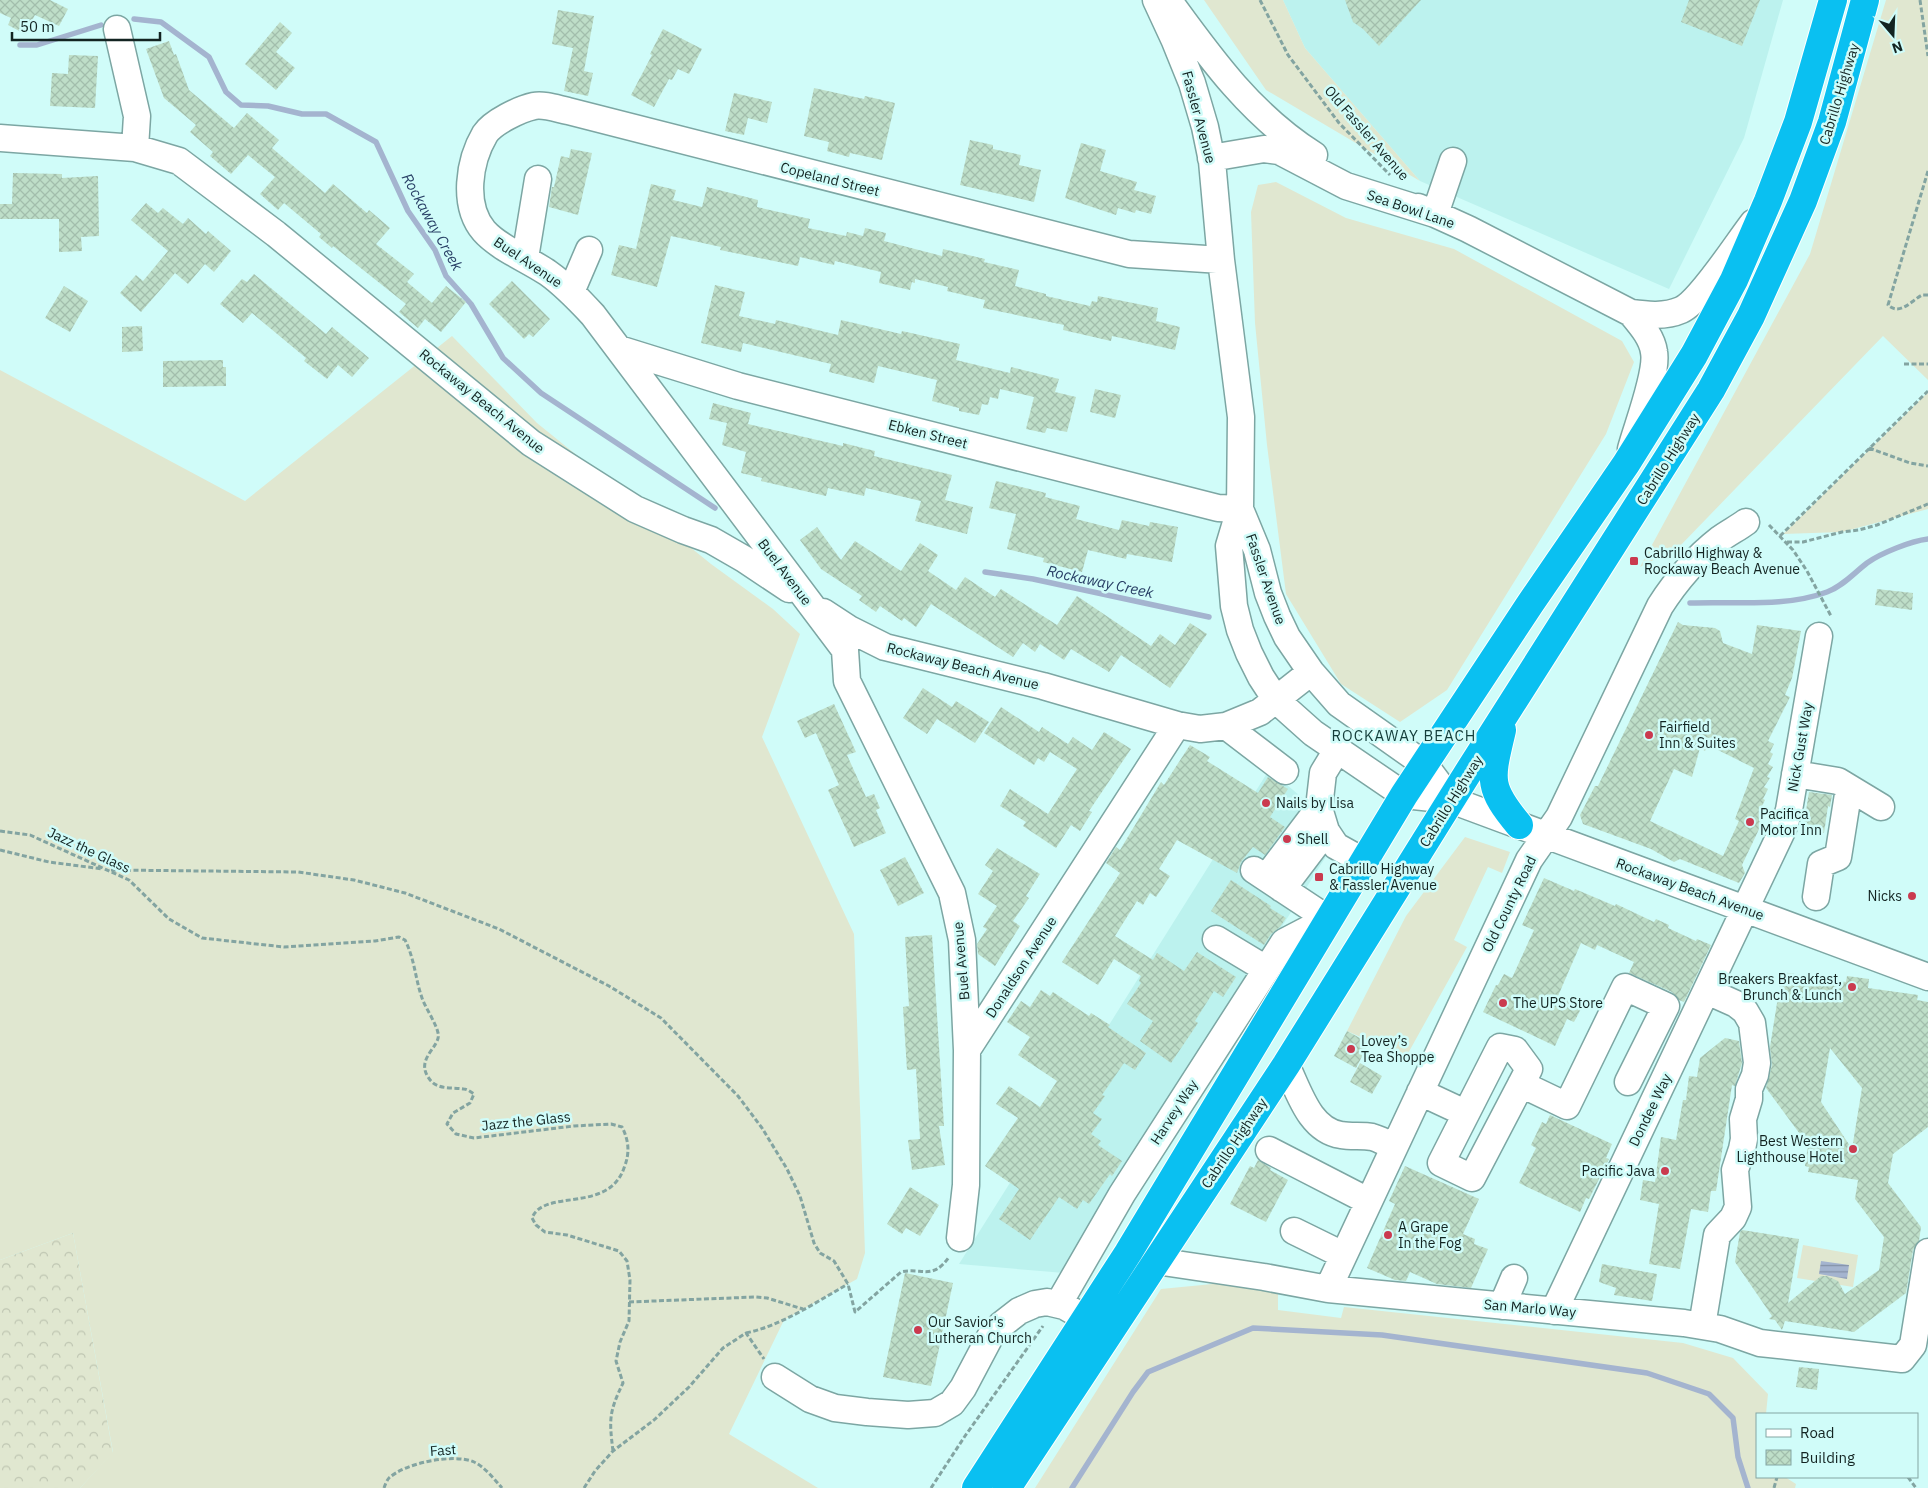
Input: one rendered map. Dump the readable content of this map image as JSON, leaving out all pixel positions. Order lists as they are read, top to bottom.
{
  "streets": {
    "highway": ["Cabrillo Highway"],
    "street": [
      "Fassler Avenue",
      "Copeland Street",
      "Sea Bowl Lane",
      "Buel Avenue",
      "Rockaway Beach Avenue",
      "Ebken Street",
      "Nick Gust Way",
      "Old County Road",
      "Donaldson Avenue",
      "Dondee Way",
      "Harvey Way",
      "San Marlo Way"
    ],
    "path": ["Old Fassler Avenue", "Jazz the Glass", "Fast"]
  },
  "crossings": [
    ["Cabrillo Highway", "Fassler Avenue"],
    ["Cabrillo Highway", "Rockaway Beach Avenue"],
    ["Cabrillo Highway", "San Marlo Way"],
    ["Fassler Avenue", "Copeland Street"],
    ["Fassler Avenue", "Sea Bowl Lane"],
    ["Fassler Avenue", "Rockaway Beach Avenue"],
    ["Fassler Avenue", "Ebken Street"],
    ["Copeland Street", "Buel Avenue"],
    ["Buel Avenue", "Rockaway Beach Avenue"],
    ["Buel Avenue", "Ebken Street"],
    ["Buel Avenue", "Donaldson Avenue"],
    ["Rockaway Beach Avenue", "Nick Gust Way"],
    ["Rockaway Beach Avenue", "Old County Road"],
    ["Rockaway Beach Avenue", "Donaldson Avenue"],
    ["Rockaway Beach Avenue", "Dondee Way"],
    ["Nick Gust Way", "Dondee Way"],
    ["Old County Road", "San Marlo Way"],
    ["Dondee Way", "San Marlo Way"]
  ],
  "districts": ["ROCKAWAY BEACH"],
  "water": ["Rockaway Creek"],
  "places": {
    "transit": ["Cabrillo Highway & Rockaway Beach Avenue", "Cabrillo Highway & Fassler Avenue"],
    "other": [
      "Fairfield Inn & Suites",
      "Nails by Lisa",
      "Pacifica Motor Inn",
      "Shell",
      "Nicks",
      "Breakers Breakfast, Brunch & Lunch",
      "The UPS Store",
      "Lovey’s Tea Shoppe",
      "Best Western Lighthouse Hotel",
      "Pacific Java",
      "A Grape In the Fog",
      "Our Savior's Lutheran Church"
    ]
  },
  "legend": ["Road", "Building"],
  "scale_bar": "50 m",
  "north": "bottom"
}
